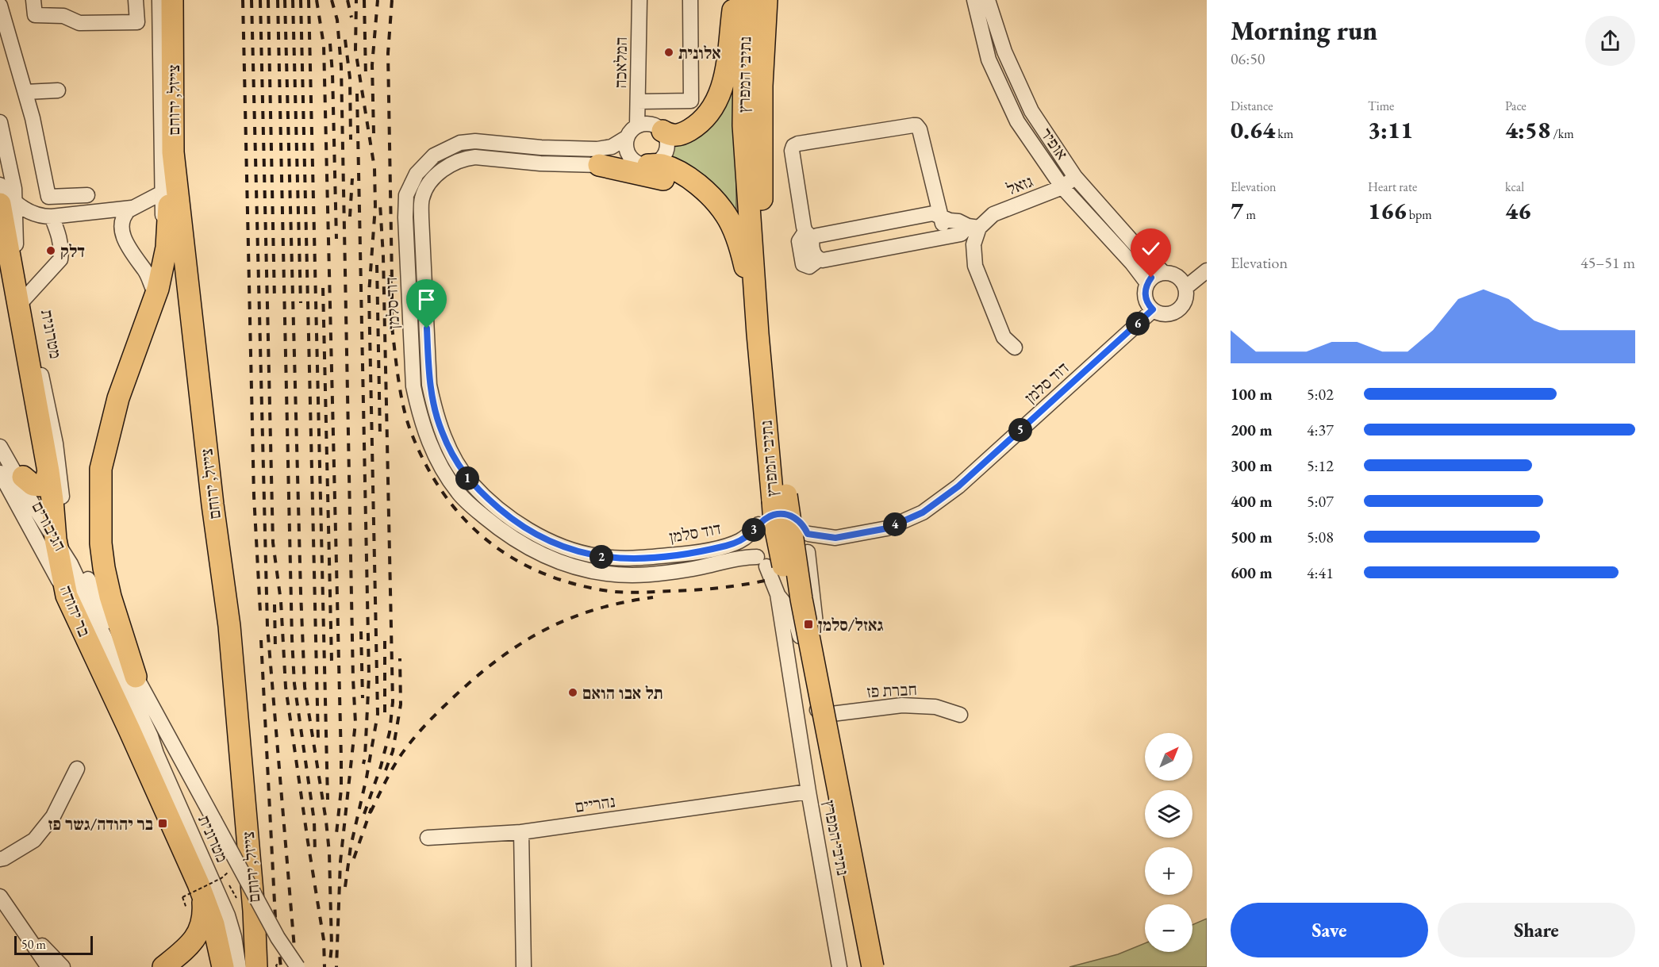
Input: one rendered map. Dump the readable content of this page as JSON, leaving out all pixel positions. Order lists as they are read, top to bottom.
{
  "streets": {
    "highway": ["נתיבי המפרץ", "צייזל, ירוחם", "בר יהודה"],
    "street": [
      "המלאכה",
      "אופיר",
      "גזאל",
      "דוד סלמן",
      "מטרונית",
      "הגיבורים",
      "חברת פז",
      "נהריים"
    ]
  },
  "crossings": [
    ["המלאכה", "דוד סלמן"],
    ["אופיר", "גזאל"],
    ["אופיר", "דוד סלמן"],
    ["מטרונית", "הגיבורים"],
    ["מטרונית", "בר יהודה"],
    ["הגיבורים", "בר יהודה"]
  ],
  "places": {
    "other": ["אלונית", "דלק", "תל אבו הואם"],
    "transit": ["גאזל/סלמן", "בר יהודה/גשר פז"]
  },
  "scale_bar": "50 m",
  "north": "top right",
  "page": {
    "heading": ["Morning run", "06:50"],
    "stats": [
      ["Distance", "0.64 km"],
      ["Time", "3:11"],
      ["Pace", "4:58 /km"],
      ["Elevation", "7 m"],
      ["Heart rate", "166 bpm"],
      ["kcal", "46"]
    ],
    "chart": ["Elevation", "45–51 m"],
    "pins": [
      "6",
      "5",
      "1",
      "4",
      "3",
      "2"
    ],
    "list": [
      {
        "name": "100 m",
        "note": "5:02"
      },
      {
        "name": "200 m",
        "note": "4:37"
      },
      {
        "name": "300 m",
        "note": "5:12"
      },
      {
        "name": "400 m",
        "note": "5:07"
      },
      {
        "name": "500 m",
        "note": "5:08"
      },
      {
        "name": "600 m",
        "note": "4:41"
      }
    ],
    "map_buttons": ["+", "−"],
    "buttons": ["Save", "Share"],
    "scale": "50 m"
  }
}
